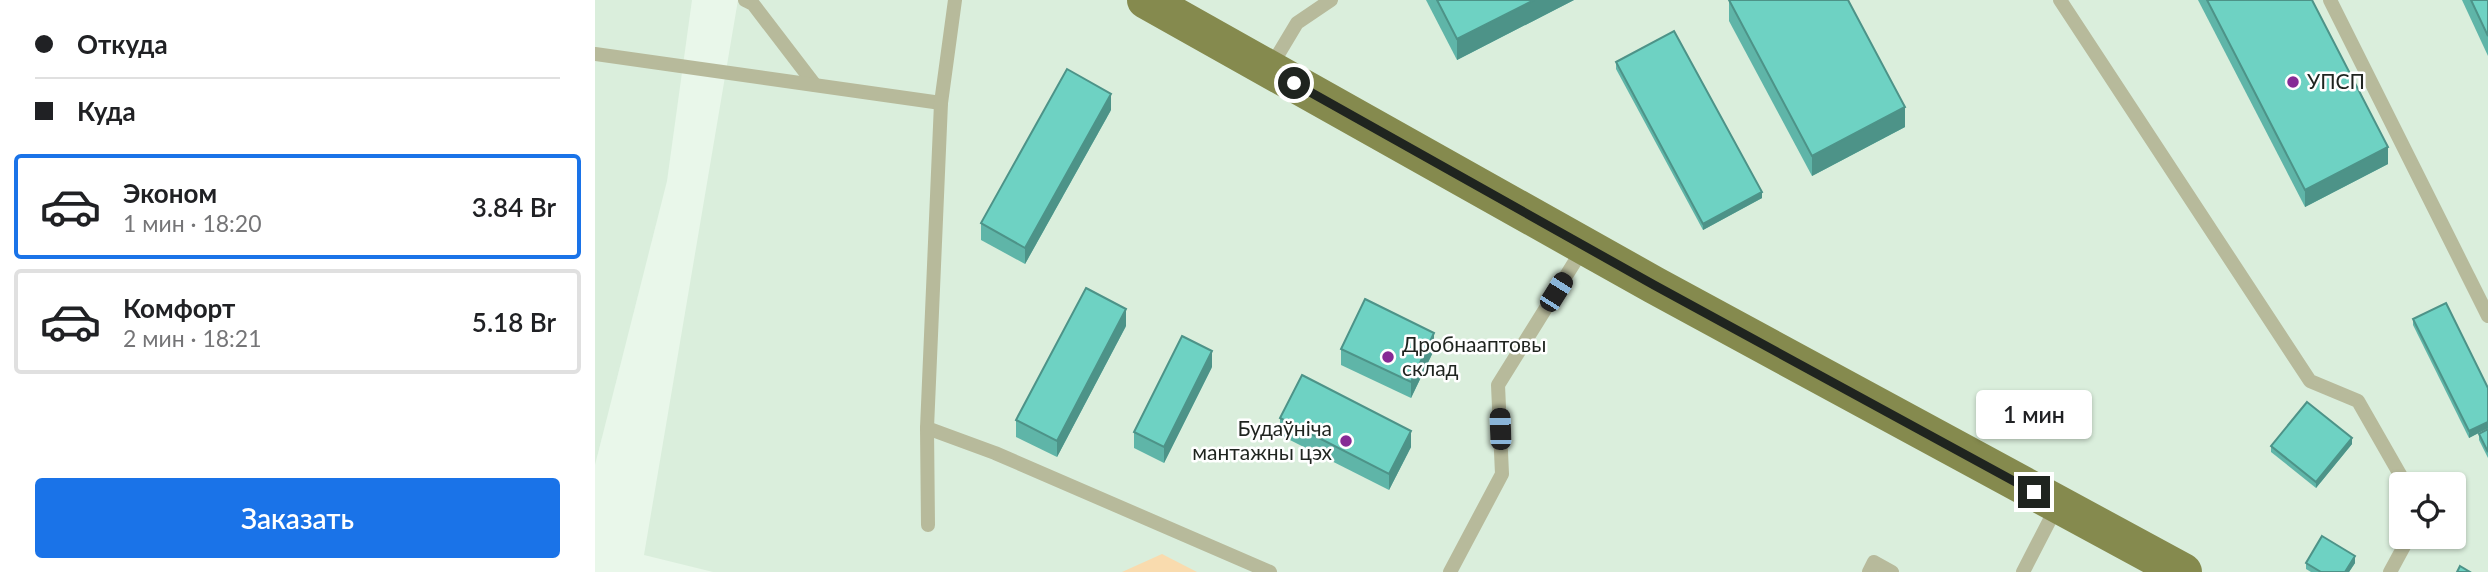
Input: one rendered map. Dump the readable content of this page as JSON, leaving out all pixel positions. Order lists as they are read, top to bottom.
{
  "places": ["УПСП", "Дробнааптовы склад", "Будаўніча мантажны цэх"],
  "page": {
    "banner": ["Откуда", "Куда"],
    "list": [
      {
        "name": "Эконом",
        "note": "1 мин · 18:20",
        "value": "3.84 Br"
      },
      {
        "name": "Комфорт",
        "note": "2 мин · 18:21",
        "value": "5.18 Br"
      }
    ],
    "bubble": "1 мин",
    "buttons": "Заказать"
  }
}
